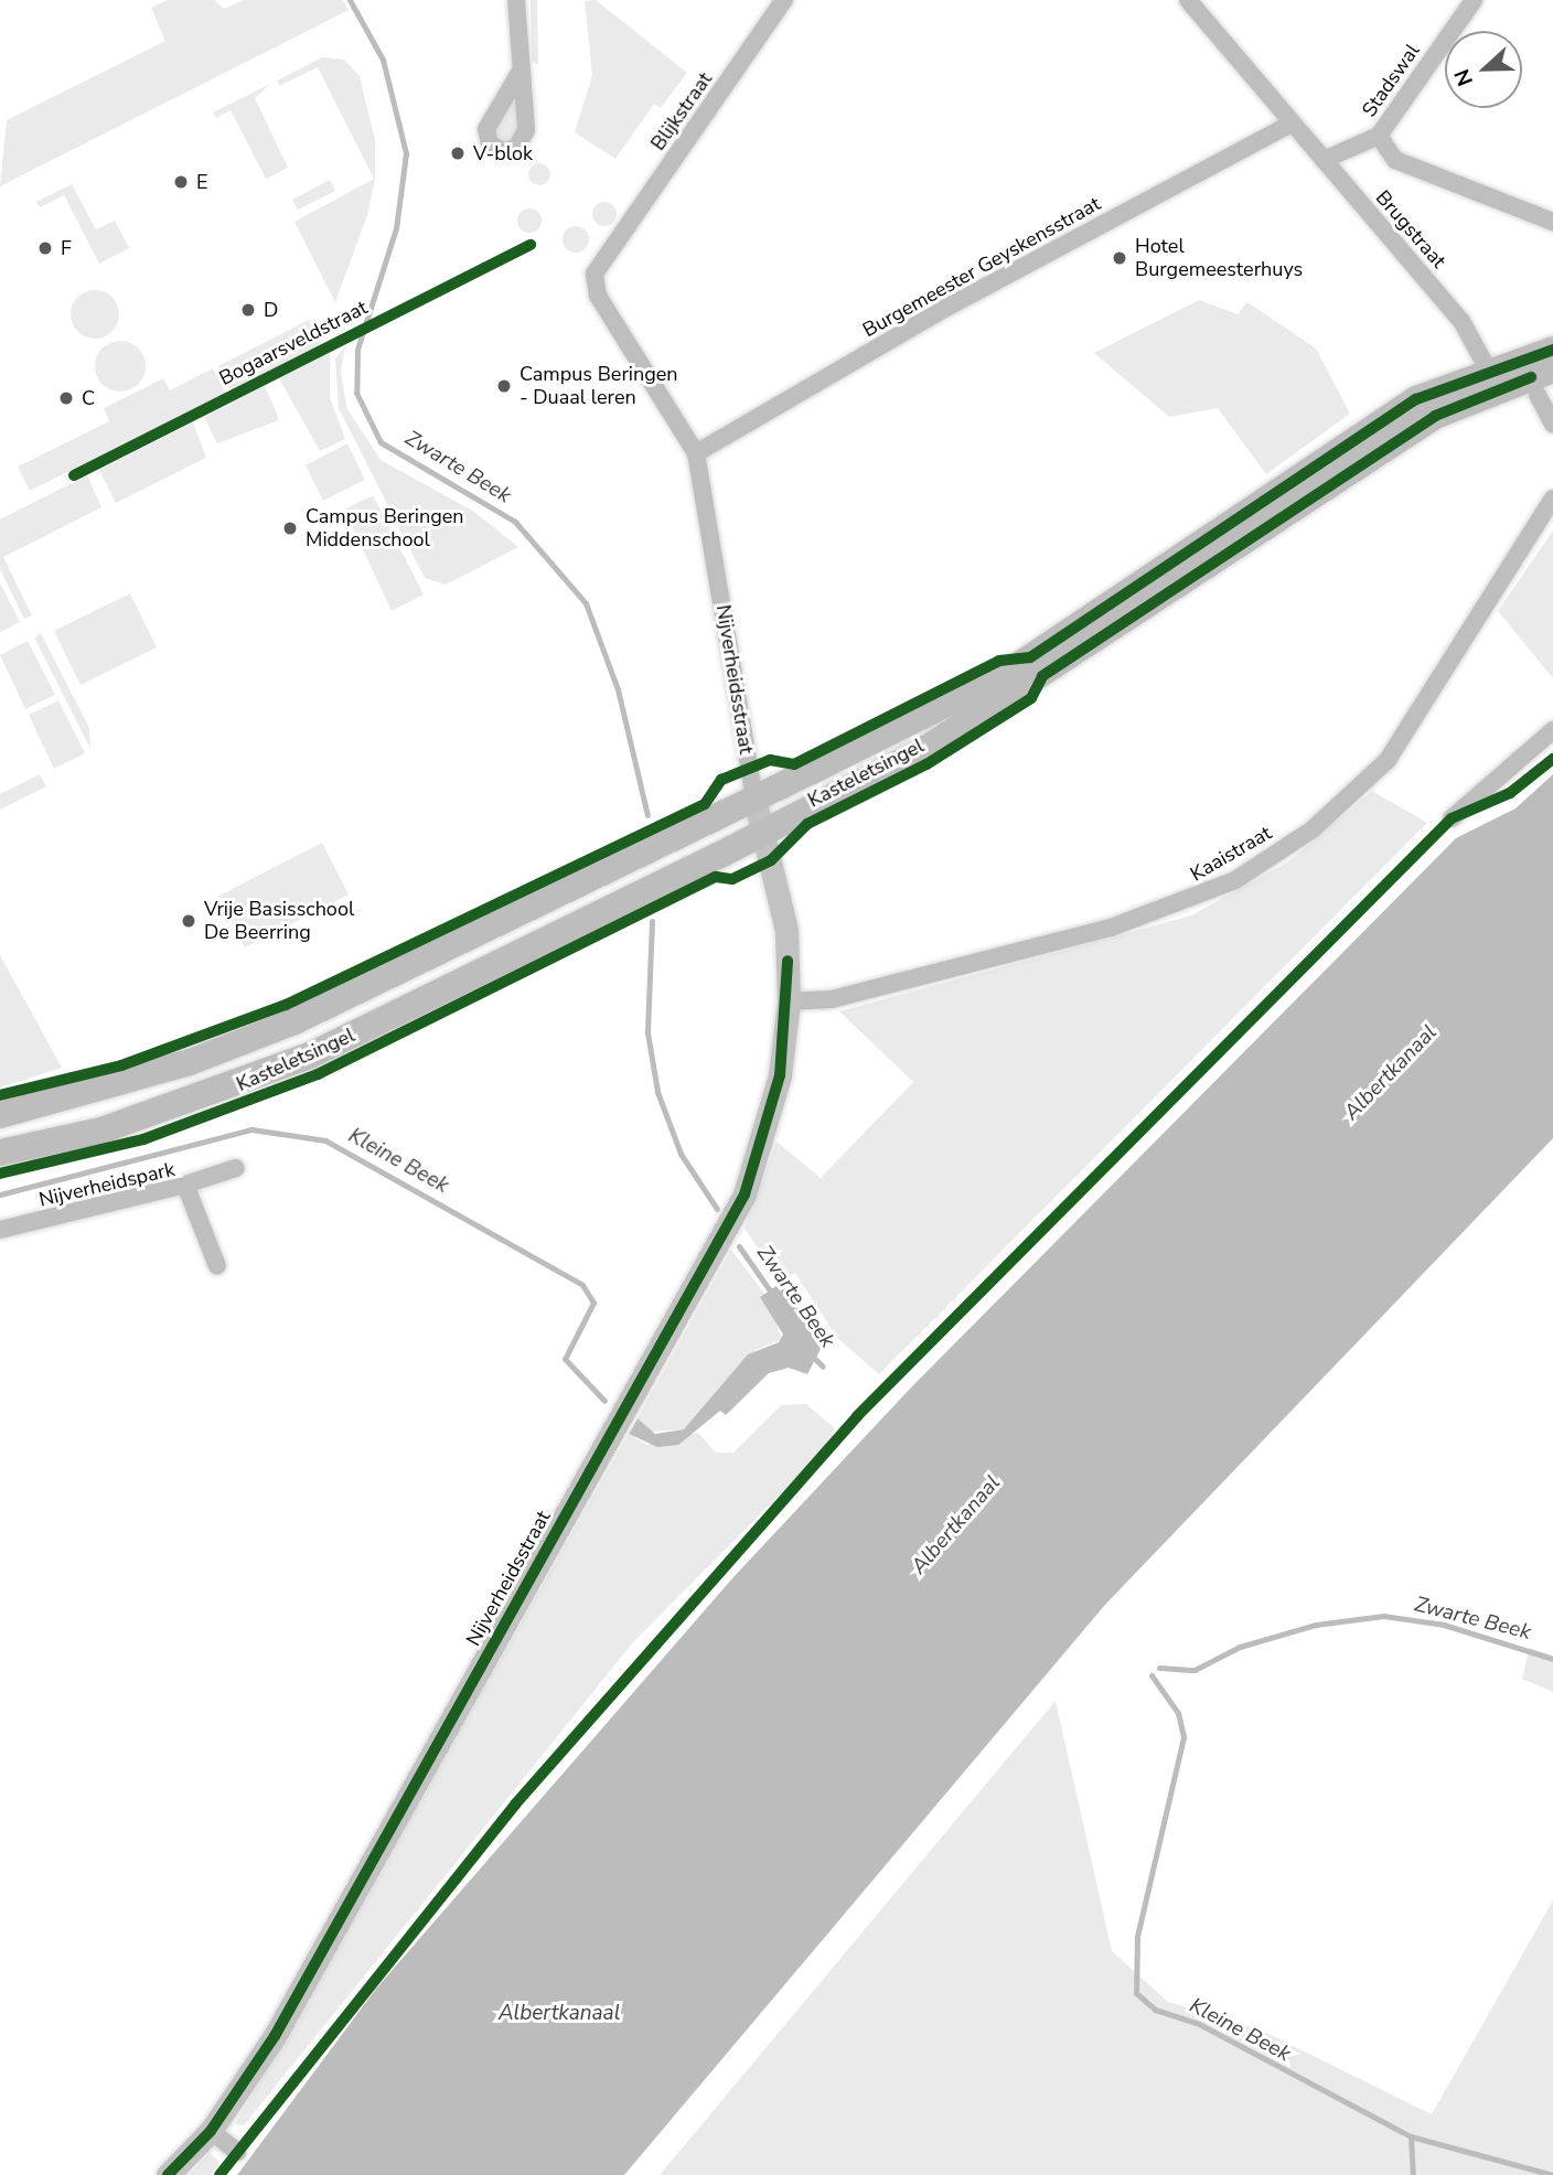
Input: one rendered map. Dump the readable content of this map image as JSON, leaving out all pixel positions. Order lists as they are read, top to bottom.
{
  "streets": {
    "main road": ["Kasteletsingel"],
    "street": [
      "Stadswal",
      "Blijkstraat",
      "Brugstraat",
      "Burgemeester Geyskensstraat",
      "Nijverheidsstraat",
      "Kaaistraat",
      "Nijverheidspark"
    ],
    "cycle path": ["Bogaarsveldstraat"]
  },
  "crossings": [
    ["Stadswal", "Brugstraat"],
    ["Blijkstraat", "Burgemeester Geyskensstraat"],
    ["Blijkstraat", "Nijverheidsstraat"],
    ["Brugstraat", "Burgemeester Geyskensstraat"],
    ["Brugstraat", "Kasteletsingel"],
    ["Burgemeester Geyskensstraat", "Nijverheidsstraat"],
    ["Nijverheidsstraat", "Kasteletsingel"],
    ["Nijverheidsstraat", "Kaaistraat"]
  ],
  "water": ["Zwarte Beek", "Albertkanaal", "Kleine Beek"],
  "places": [
    "V-blok",
    "E",
    "F",
    "Hotel Burgemeesterhuys",
    "D",
    "Campus Beringen - Duaal leren",
    "C",
    "Campus Beringen Middenschool",
    "Vrije Basisschool De Beerring"
  ],
  "north": "left"
}
